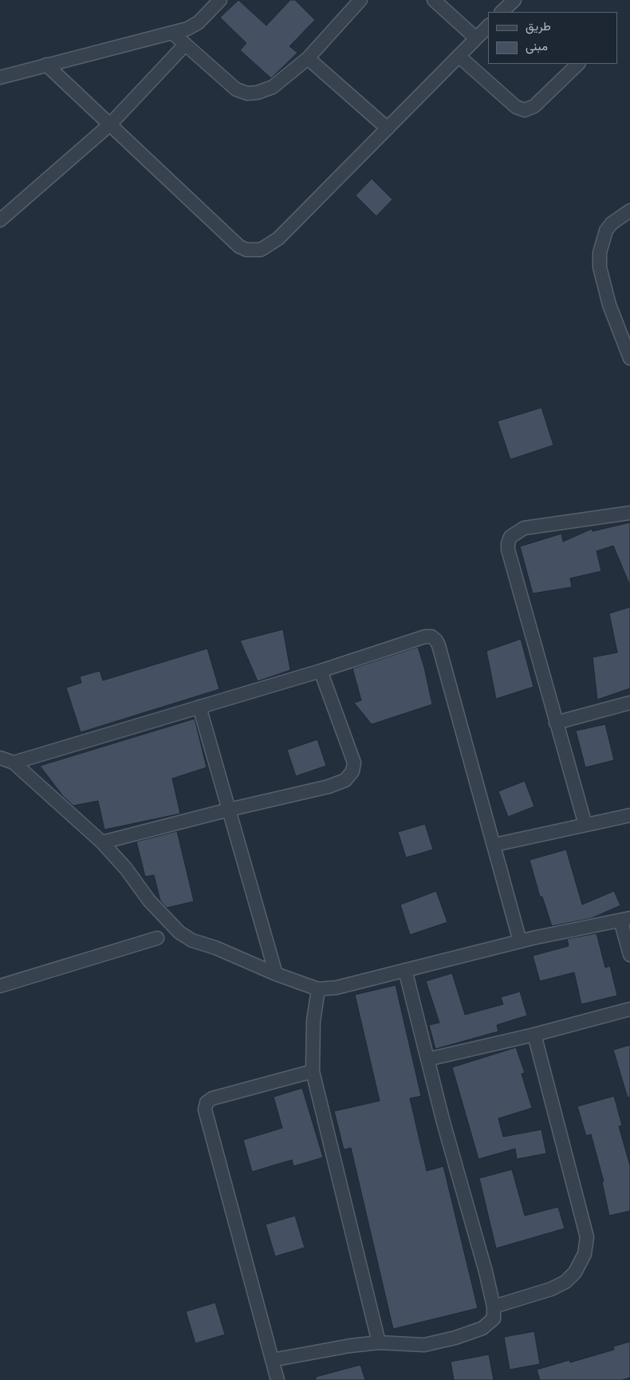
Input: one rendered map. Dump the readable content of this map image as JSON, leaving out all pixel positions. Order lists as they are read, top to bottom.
{
  "legend": ["طريق", "مبنى"]
}
